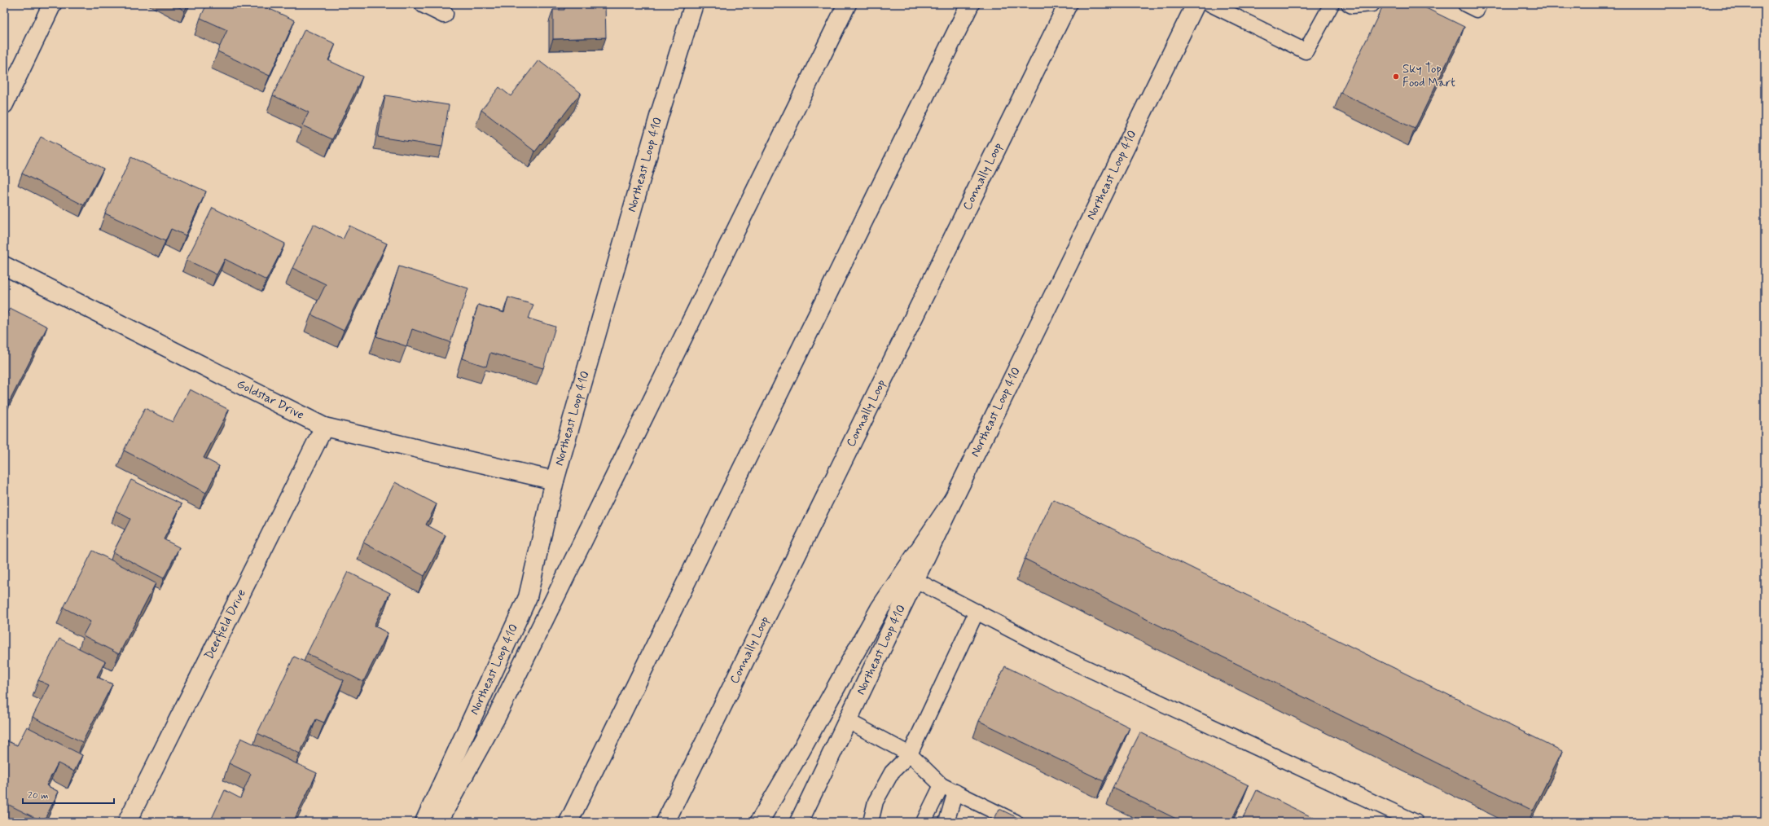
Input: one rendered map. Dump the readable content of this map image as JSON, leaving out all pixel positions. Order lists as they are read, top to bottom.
{
  "streets": {
    "main road": [
      "Northeast Loop 410",
      "Connally Loop",
      "Goldstar Drive",
      "Deerfield Drive"
    ]
  },
  "crossings": [
    ["Northeast Loop 410", "Goldstar Drive"],
    ["Goldstar Drive", "Deerfield Drive"]
  ],
  "places": ["Sky Top Food Mart"],
  "scale_bar": "20 m"
}
